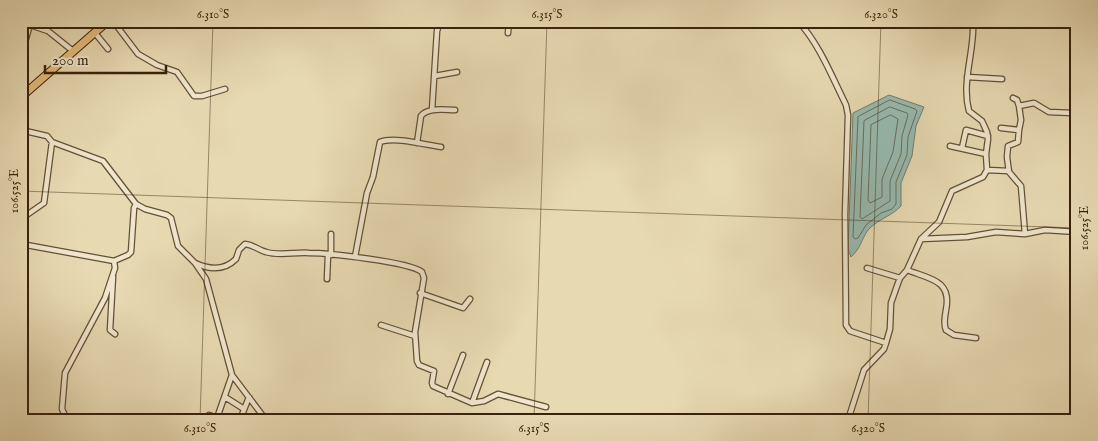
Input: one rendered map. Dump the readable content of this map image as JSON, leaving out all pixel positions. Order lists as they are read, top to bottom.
{
  "scale_bar": "200 m",
  "coordinates": [
    "6.310°S",
    "6.315°S",
    "6.320°S",
    "106.525°E"
  ]
}
